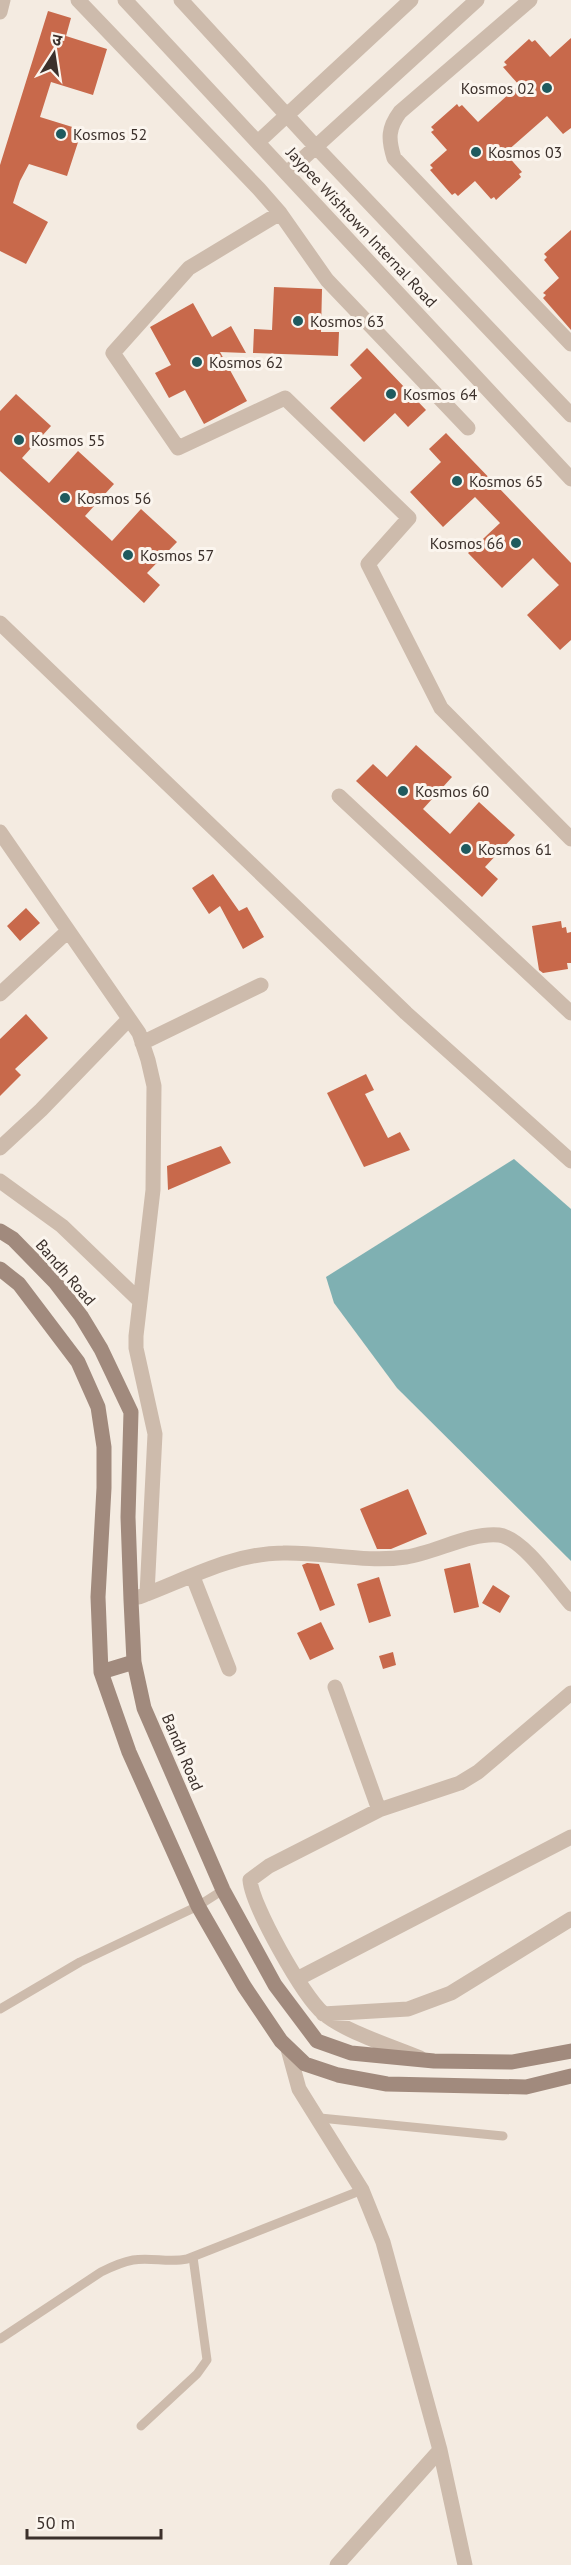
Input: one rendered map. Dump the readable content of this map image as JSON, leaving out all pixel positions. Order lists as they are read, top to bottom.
{
  "streets": {
    "main road": ["Bandh Road"],
    "street": ["Jaypee Wishtown Internal Road"]
  },
  "places": [
    "Kosmos 02",
    "Kosmos 52",
    "Kosmos 03",
    "Kosmos 63",
    "Kosmos 62",
    "Kosmos 64",
    "Kosmos 55",
    "Kosmos 65",
    "Kosmos 56",
    "Kosmos 66",
    "Kosmos 57",
    "Kosmos 60",
    "Kosmos 61"
  ],
  "scale_bar": "50 m",
  "north": "top"
}
